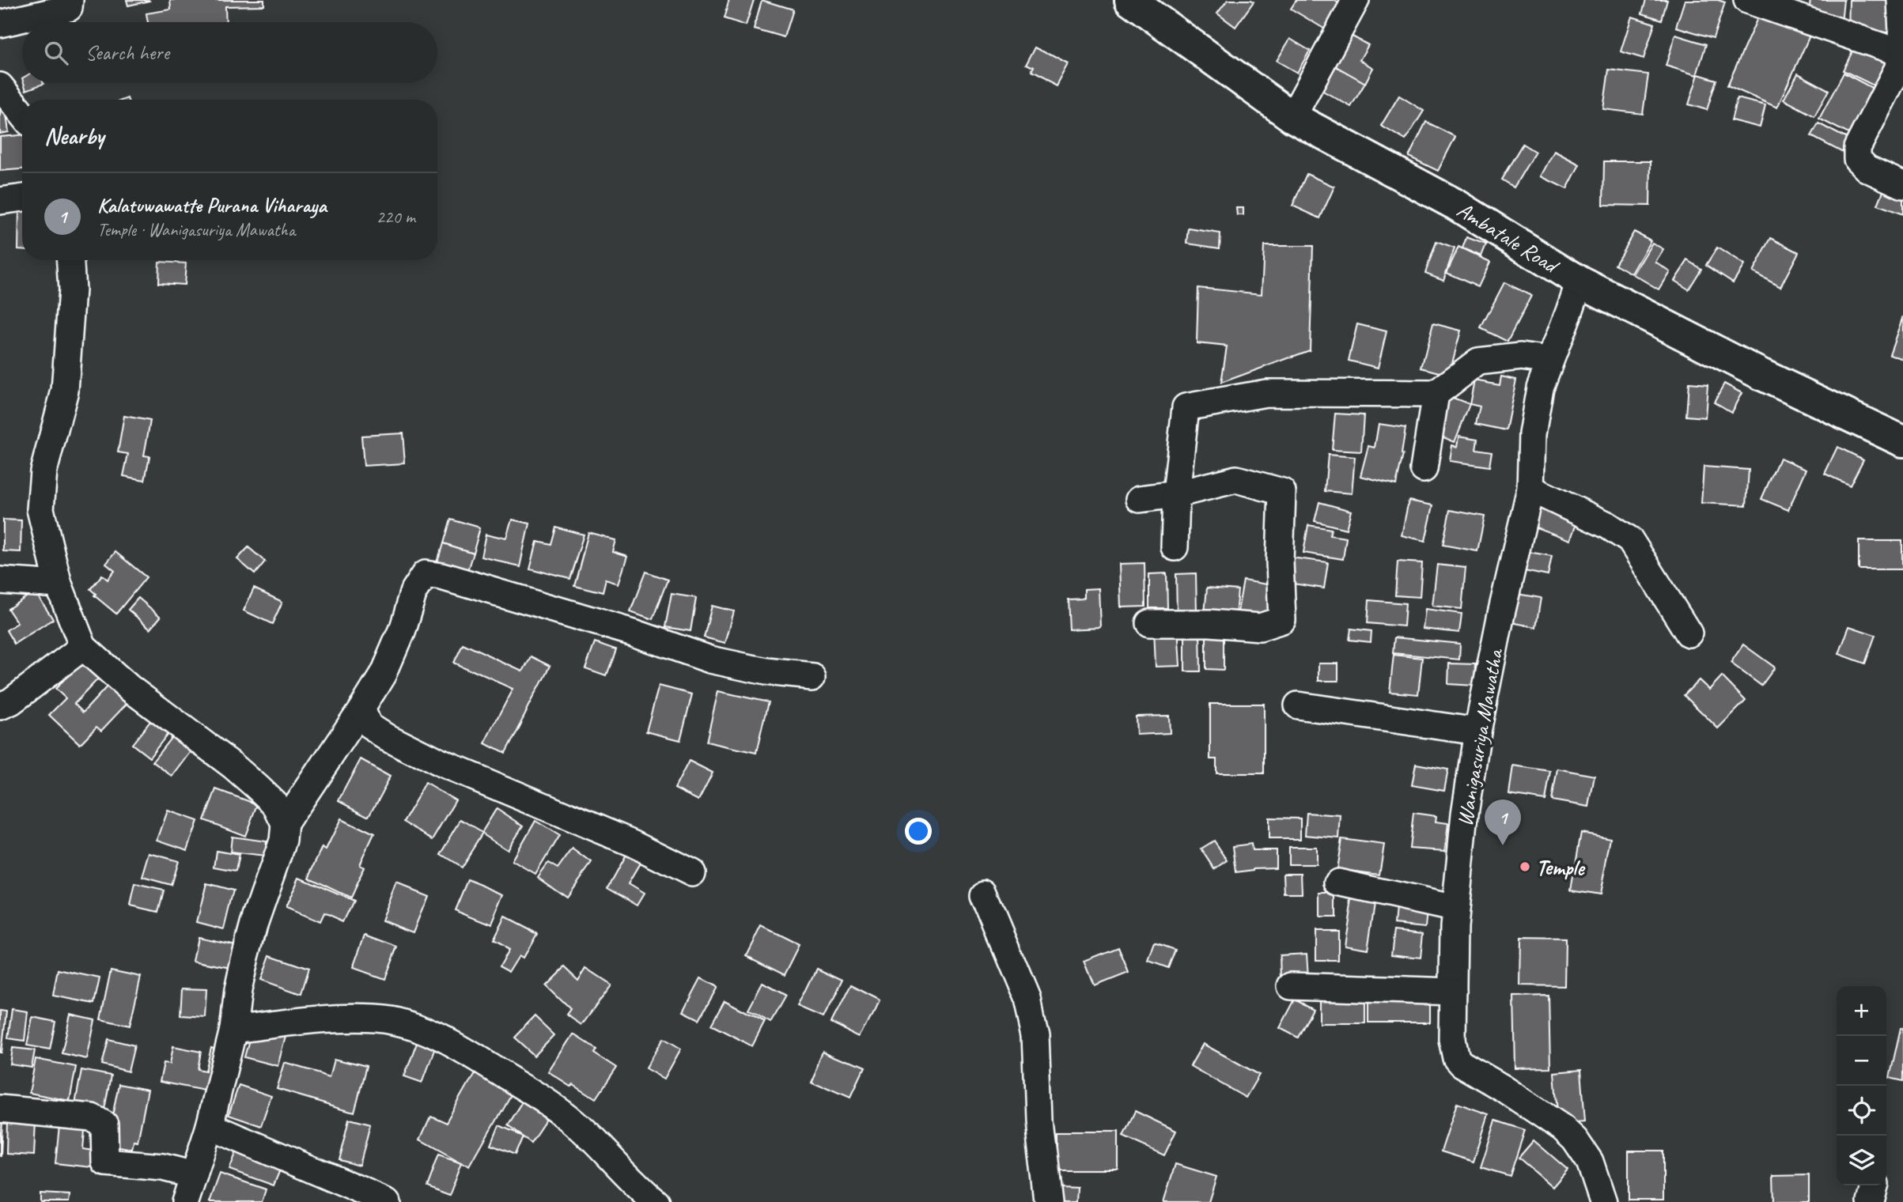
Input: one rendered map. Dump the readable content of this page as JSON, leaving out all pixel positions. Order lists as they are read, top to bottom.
{
  "streets": {
    "main road": ["Ambatale Road"],
    "street": ["Wanigasuriya Mawatha"]
  },
  "crossings": [
    ["Ambatale Road", "Wanigasuriya Mawatha"]
  ],
  "places": ["Temple"],
  "page": {
    "search": "Search here",
    "heading": "Nearby",
    "list": [
      {
        "mark": "1",
        "name": "Kalatuwawatte Purana Viharaya",
        "note": "Temple · Wanigasuriya Mawatha",
        "value": "220 m"
      }
    ],
    "pins": "1",
    "map_buttons": ["+", "−"]
  }
}
